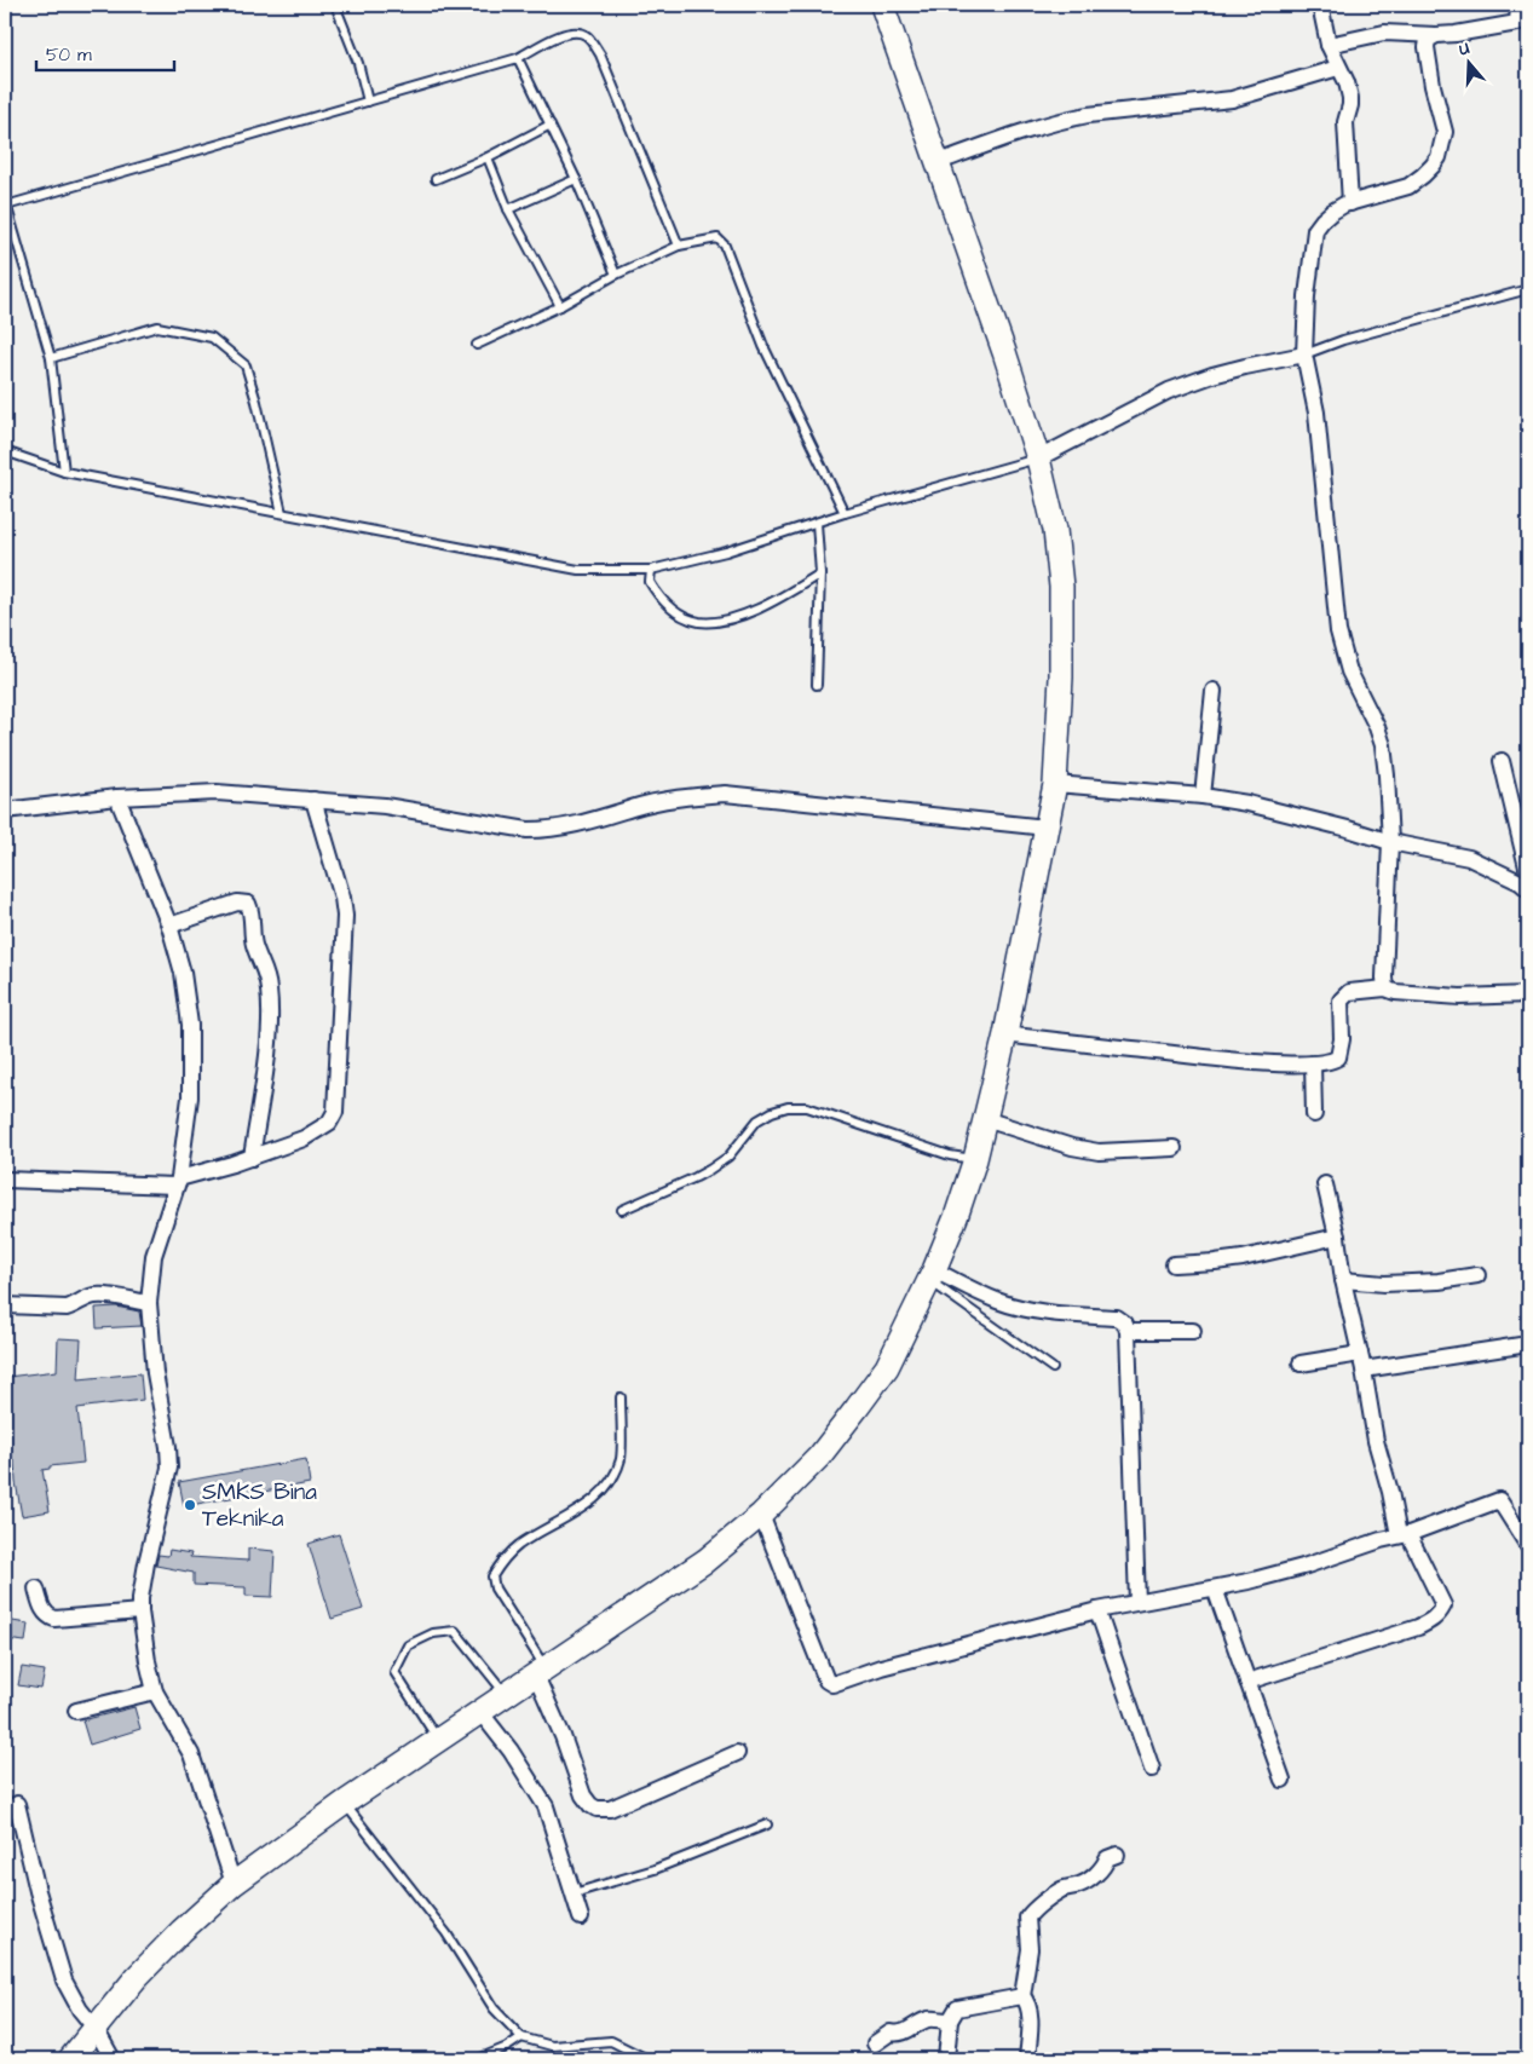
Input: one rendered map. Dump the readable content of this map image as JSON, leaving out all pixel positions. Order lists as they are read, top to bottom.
{
  "places": ["SMKS Bina Teknika"],
  "scale_bar": "50 m",
  "north": "top"
}
